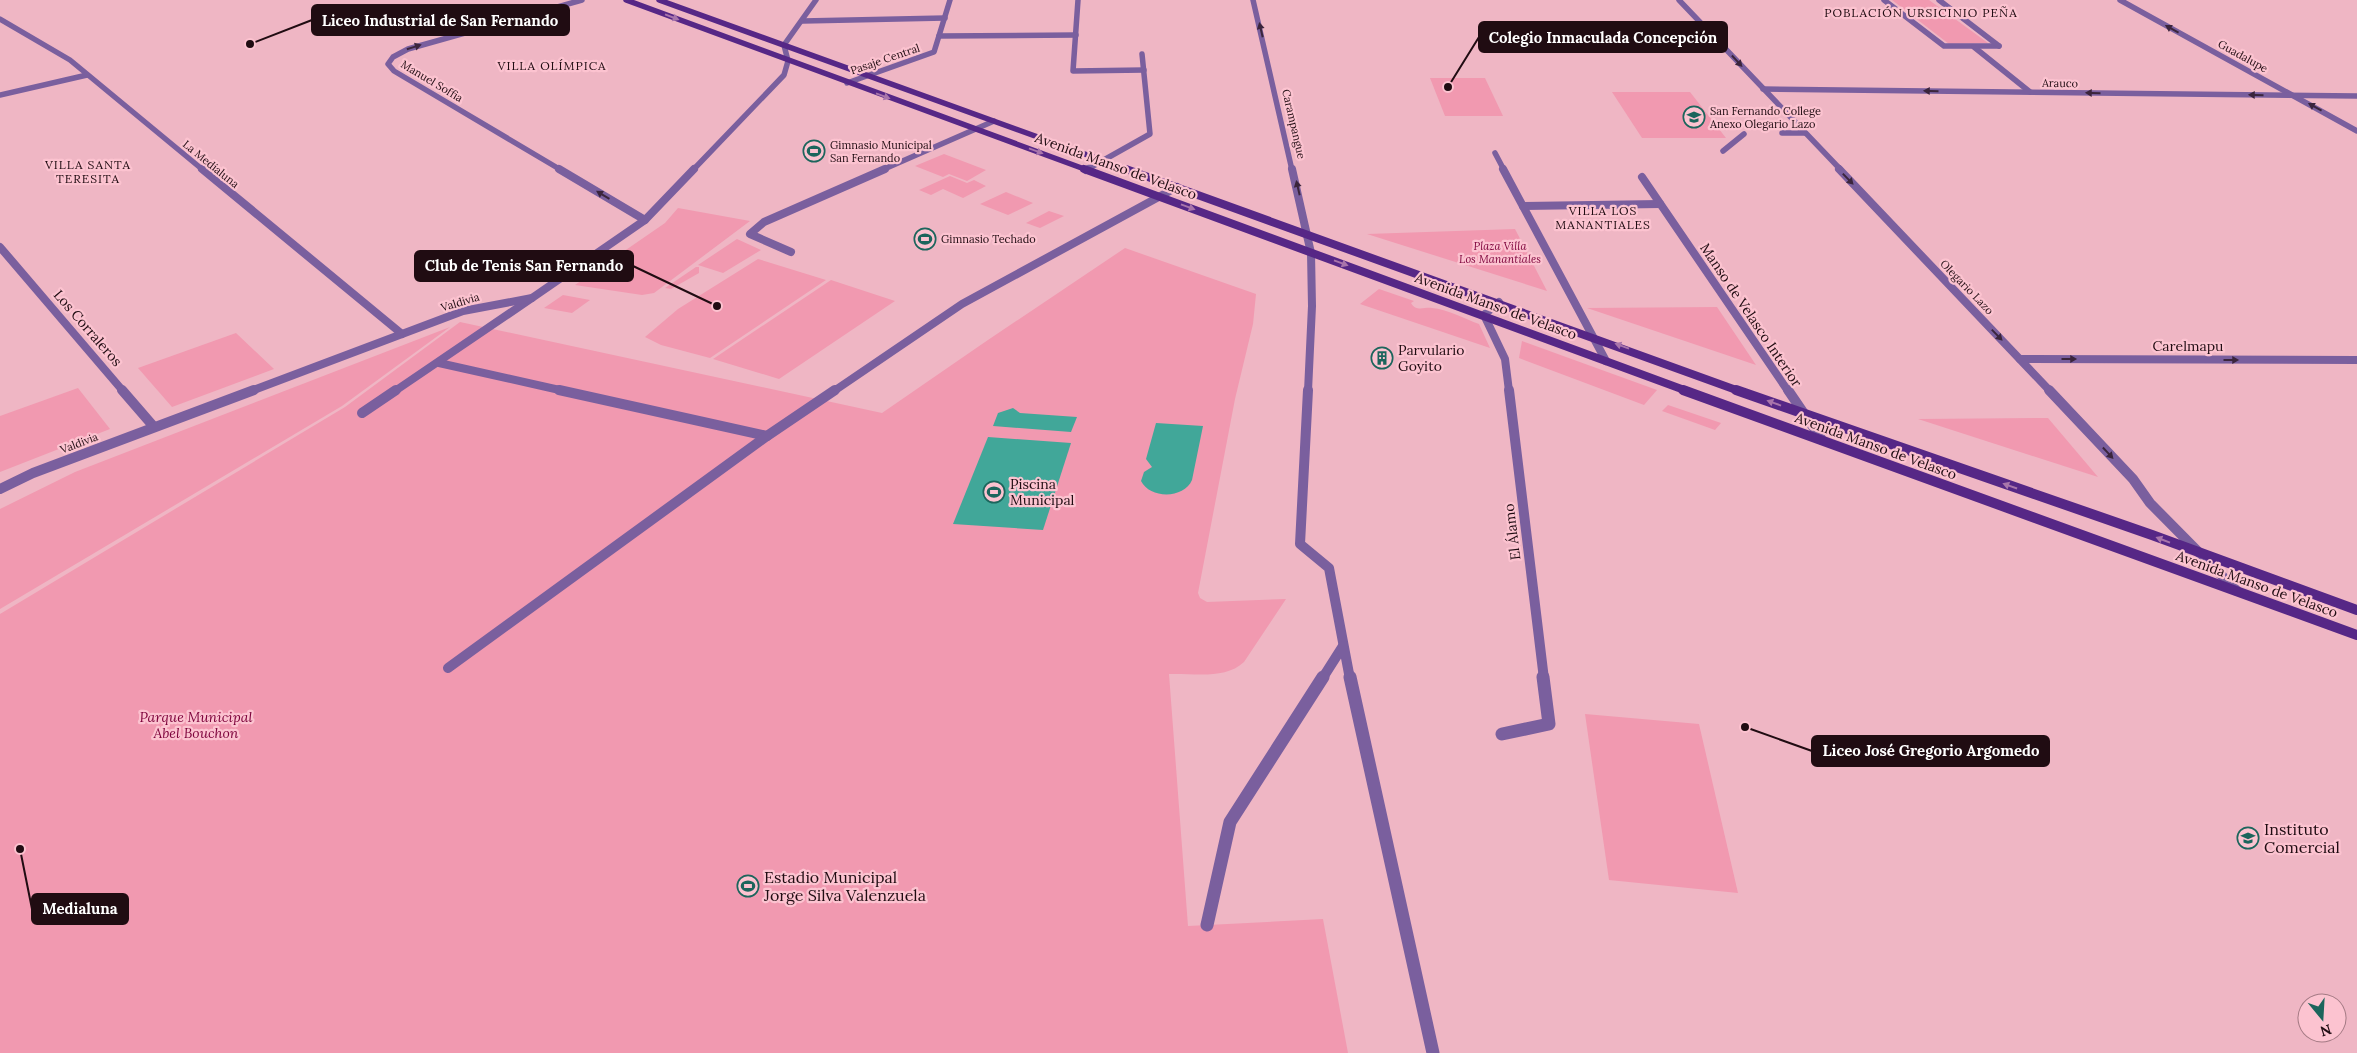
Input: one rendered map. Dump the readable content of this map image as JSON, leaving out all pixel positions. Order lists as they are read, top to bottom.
{
  "streets": {
    "main road": ["Avenida Manso de Velasco"],
    "street": [
      "Guadalupe",
      "Pasaje Central",
      "Manuel Soffia",
      "Arauco",
      "Carampangue",
      "La Medialuna",
      "Olegario Lazo",
      "Valdivia",
      "Manso de Velasco Interior",
      "Los Corraleros",
      "Carelmapu",
      "El Álamo"
    ]
  },
  "crossings": [
    ["Guadalupe", "Arauco"],
    ["Pasaje Central", "Avenida Manso de Velasco"],
    ["Manuel Soffia", "Valdivia"],
    ["Arauco", "Olegario Lazo"],
    ["Carampangue", "Avenida Manso de Velasco"],
    ["La Medialuna", "Valdivia"],
    ["Avenida Manso de Velasco", "Olegario Lazo"],
    ["Avenida Manso de Velasco", "Valdivia"],
    ["Avenida Manso de Velasco", "Manso de Velasco Interior"],
    ["Avenida Manso de Velasco", "El Álamo"],
    ["Olegario Lazo", "Carelmapu"],
    ["Valdivia", "Los Corraleros"]
  ],
  "one_way": [
    "Guadalupe",
    "Arauco",
    "Carampangue",
    "Olegario Lazo",
    "Carelmapu"
  ],
  "districts": [
    "POBLACIÓN URSICINIO PEÑA",
    "VILLA OLÍMPICA",
    "VILLA SANTA TERESITA",
    "VILLA LOS MANANTIALES"
  ],
  "parks": ["Plaza Villa Los Manantiales", "Parque Municipal Abel Bouchon"],
  "places": {
    "other": [
      "Liceo Industrial de San Fernando",
      "Colegio Inmaculada Concepción",
      "Club de Tenis San Fernando",
      "Liceo José Gregorio Argomedo",
      "Medialuna"
    ],
    "school or university": ["San Fernando College Anexo Olegario Lazo", "Instituto Comercial"],
    "sports": [
      "Gimnasio Municipal San Fernando",
      "Gimnasio Techado",
      "Piscina Municipal",
      "Estadio Municipal Jorge Silva Valenzuela"
    ],
    "building": ["Parvulario Goyito"]
  },
  "north": "bottom"
}
